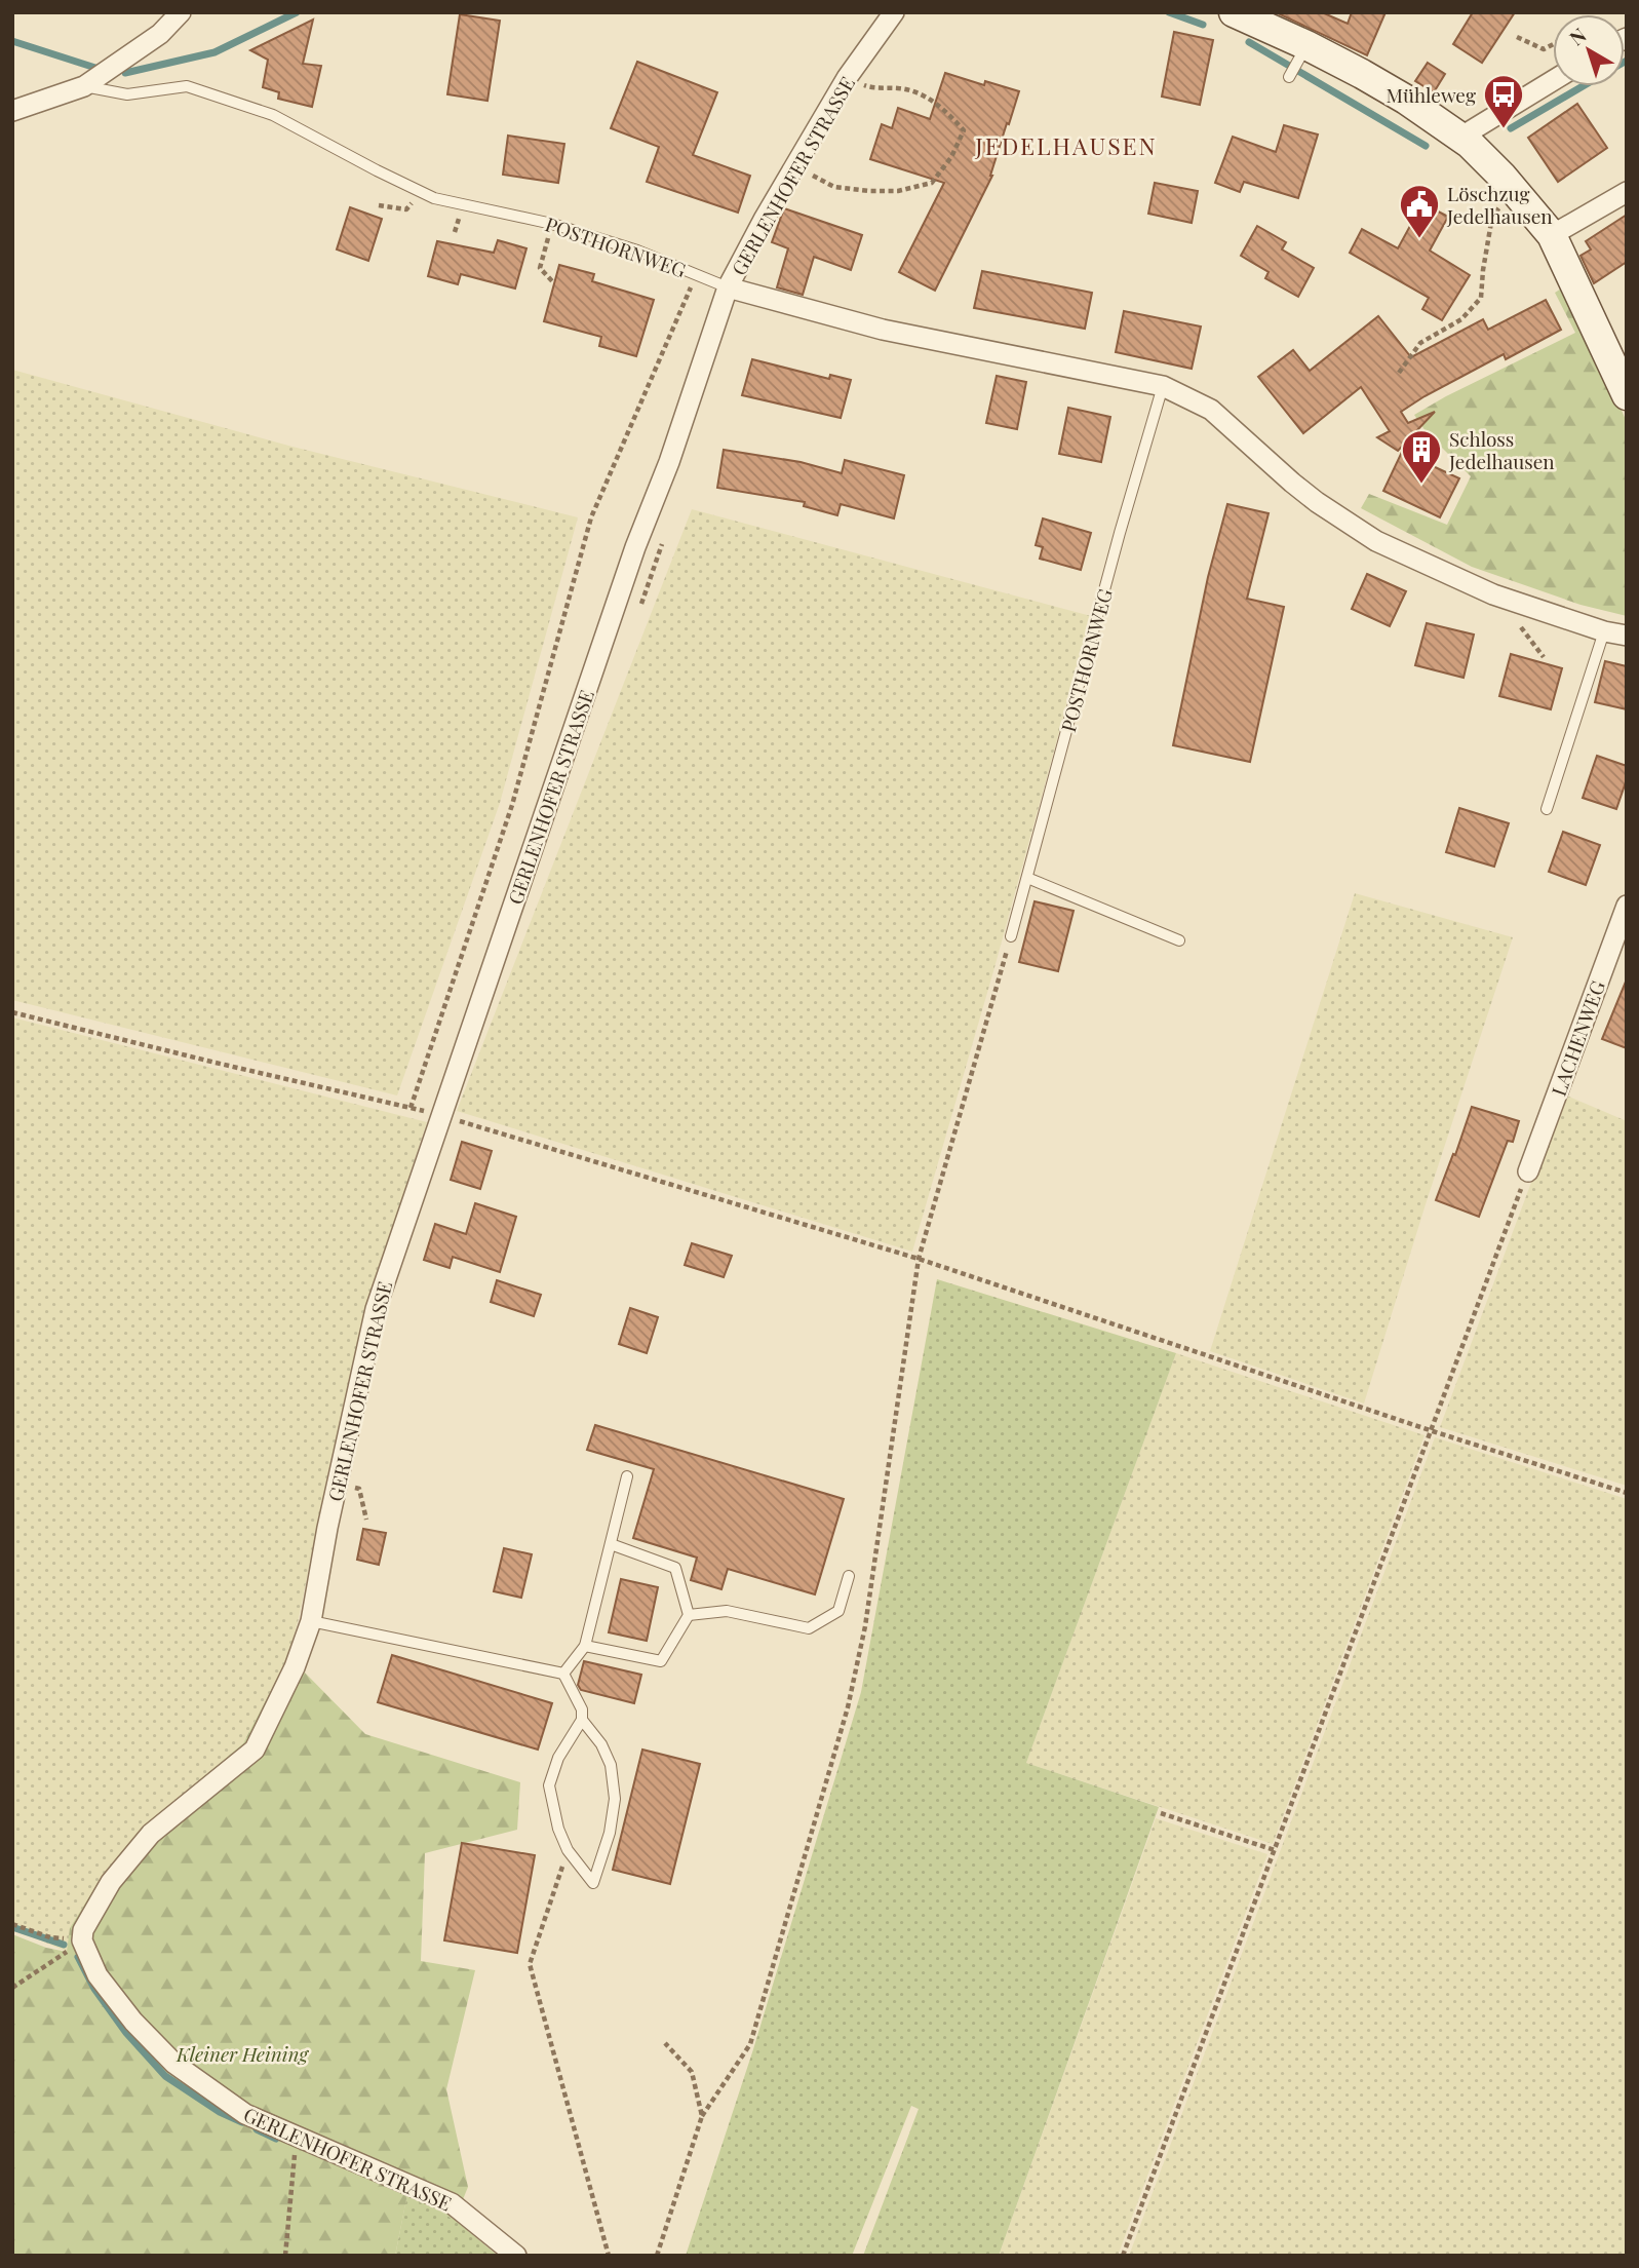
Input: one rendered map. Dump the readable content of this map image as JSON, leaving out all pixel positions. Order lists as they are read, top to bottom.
{
  "streets": {
    "street": ["GERLENHOFER STRASSE", "POSTHORNWEG", "LACHENWEG"]
  },
  "crossings": [
    ["GERLENHOFER STRASSE", "POSTHORNWEG"]
  ],
  "districts": ["JEDELHAUSEN"],
  "parks": ["Kleiner Heining"],
  "places": {
    "bus stop": ["Mühleweg"],
    "public building": ["Löschzug Jedelhausen"],
    "building": ["Schloss Jedelhausen"]
  },
  "north": "top left"
}
